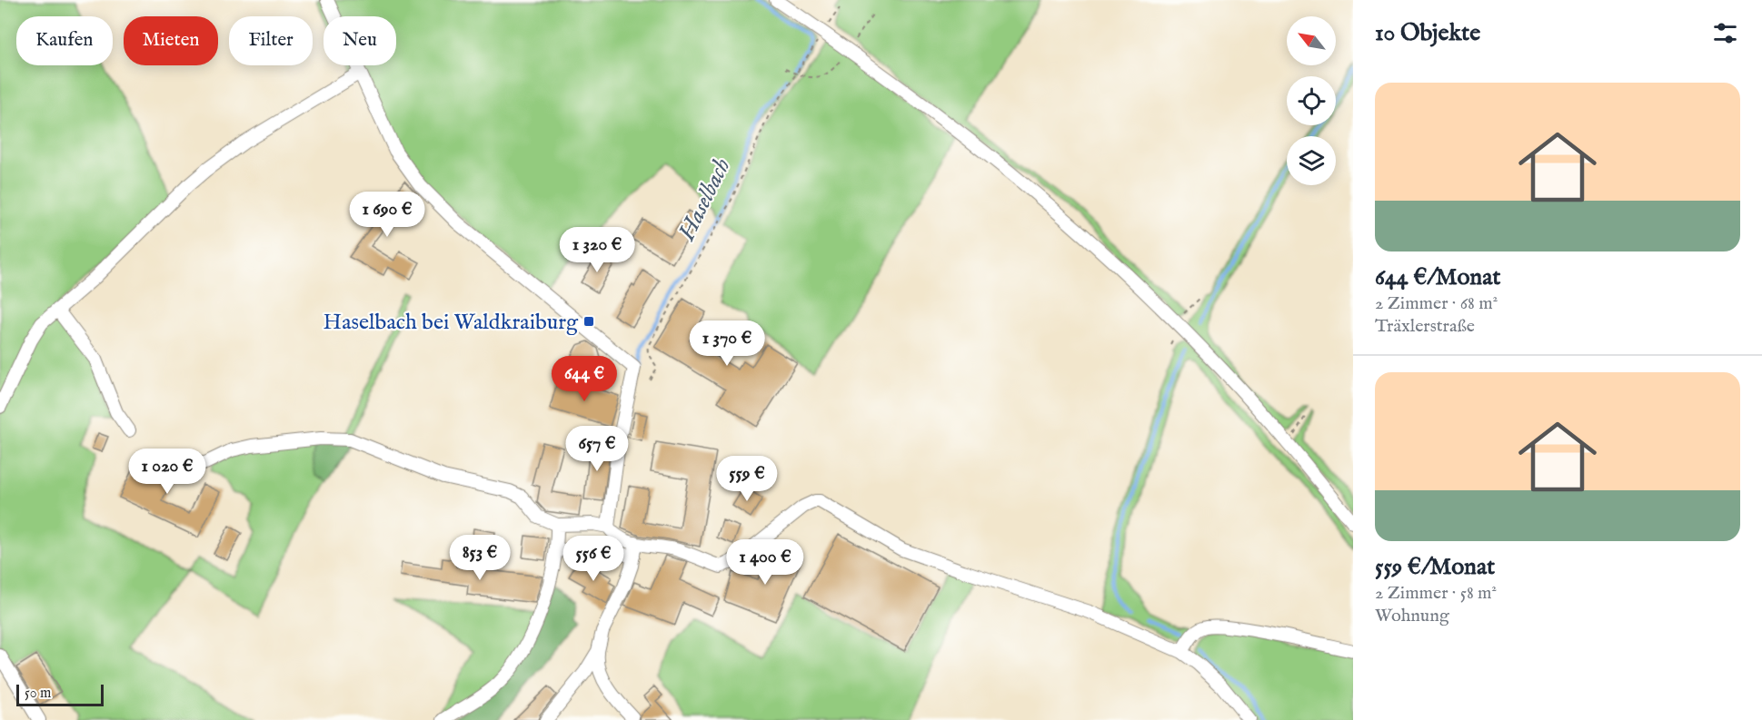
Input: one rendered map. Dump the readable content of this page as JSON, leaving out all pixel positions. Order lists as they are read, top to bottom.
{
  "water": ["Haselbach"],
  "places": {
    "transit": ["Haselbach bei Waldkraiburg"]
  },
  "scale_bar": "50 m",
  "north": "top left",
  "page": {
    "heading": "10 Objekte",
    "chip": [
      "Kaufen",
      "Mieten",
      "Filter",
      "Neu"
    ],
    "list": [
      {
        "name": "644 €/Monat",
        "note": "2 Zimmer · 68 m² · Träxlerstraße"
      },
      {
        "name": "559 €/Monat",
        "note": "2 Zimmer · 58 m² · Wohnung"
      }
    ],
    "price": [
      "1 690 €",
      "1 320 €",
      "1 370 €",
      "644 €",
      "657 €",
      "1 020 €",
      "559 €",
      "853 €",
      "556 €",
      "1 400 €"
    ],
    "scale": "50 m"
  }
}
